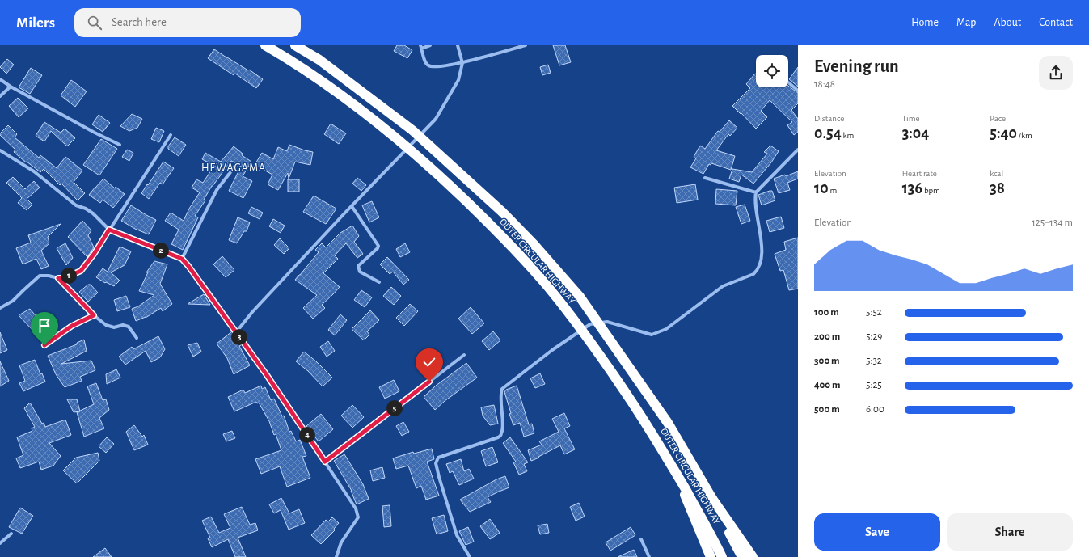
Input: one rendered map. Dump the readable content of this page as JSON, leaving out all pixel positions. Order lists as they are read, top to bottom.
{
  "streets": {
    "highway": ["OUTER CIRCULAR HIGHWAY"]
  },
  "districts": ["HEWAGAMA"],
  "page": {
    "header": "Milers",
    "search": "Search here",
    "nav": [
      "Home",
      "Map",
      "About",
      "Contact"
    ],
    "heading": ["Evening run", "18:48"],
    "stats": [
      ["Distance", "0.54 km"],
      ["Time", "3:04"],
      ["Pace", "5:40 /km"],
      ["Elevation", "10 m"],
      ["Heart rate", "136 bpm"],
      ["kcal", "38"]
    ],
    "chart": ["Elevation", "125–134 m"],
    "pins": [
      "2",
      "1",
      "3",
      "5",
      "4"
    ],
    "list": [
      {
        "name": "100 m",
        "note": "5:52"
      },
      {
        "name": "200 m",
        "note": "5:29"
      },
      {
        "name": "300 m",
        "note": "5:32"
      },
      {
        "name": "400 m",
        "note": "5:25"
      },
      {
        "name": "500 m",
        "note": "6:00"
      }
    ],
    "buttons": ["Save", "Share"]
  }
}
